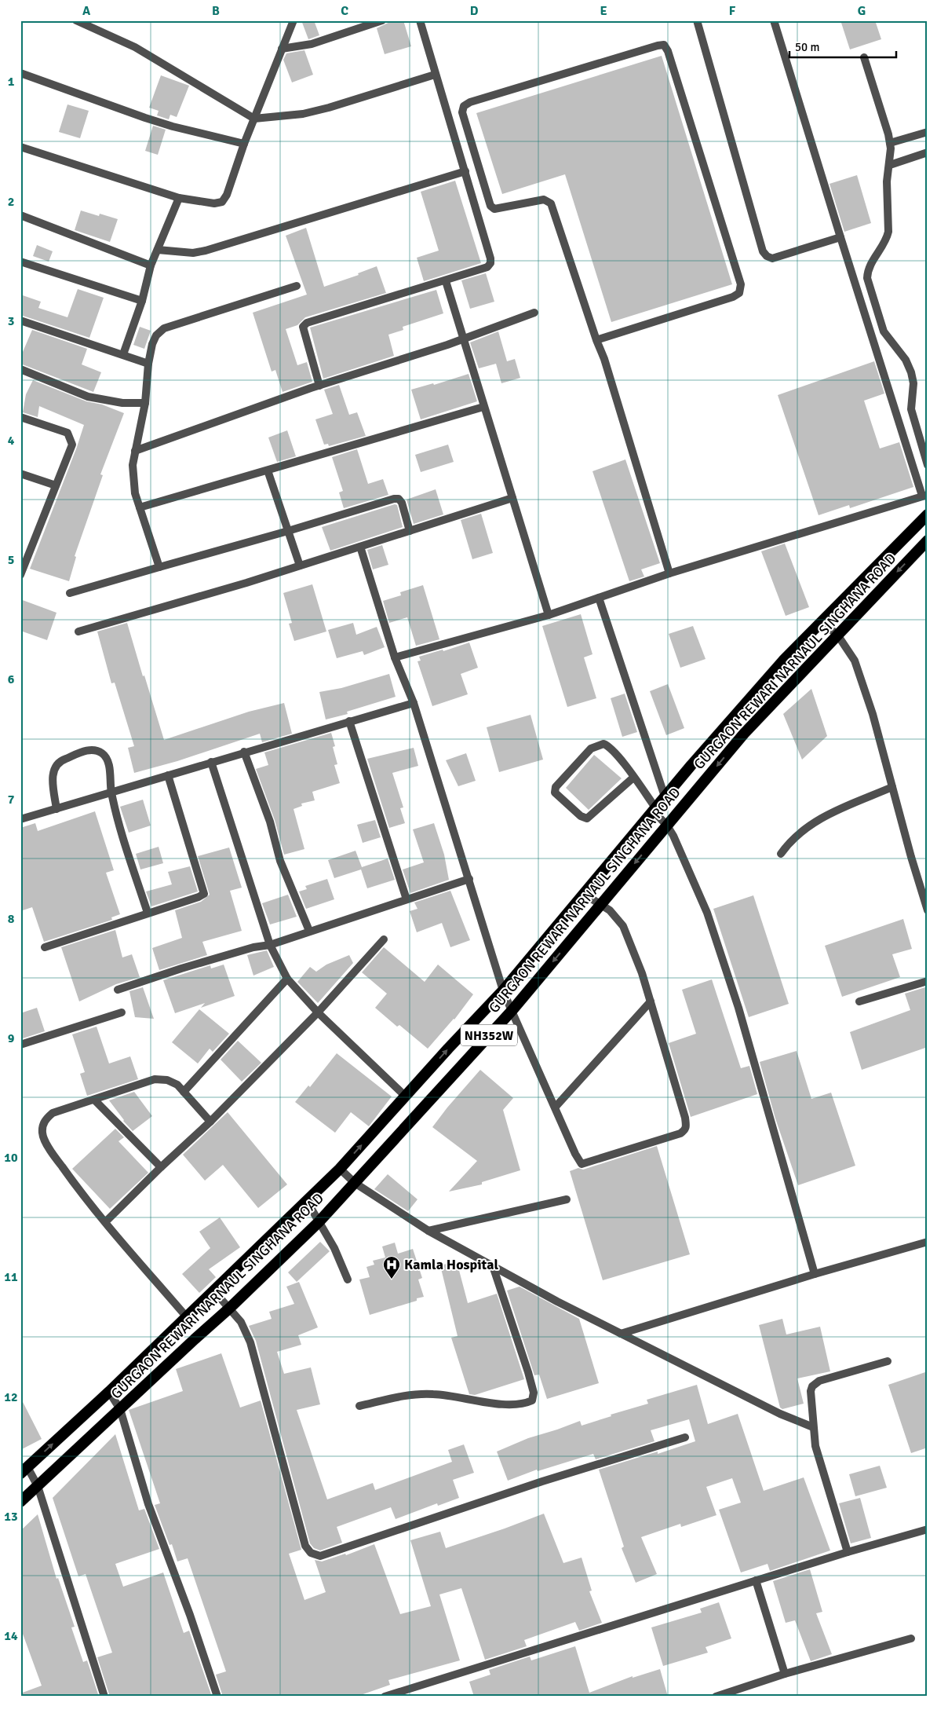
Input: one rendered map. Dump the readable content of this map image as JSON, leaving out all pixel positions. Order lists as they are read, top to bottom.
{
  "streets": {
    "highway": ["GURGAON REWARI NARNAUL SINGHANA ROAD", "NH352W"]
  },
  "places": {
    "hospital": ["Kamla Hospital"]
  },
  "scale_bar": "50 m",
  "grid": {
    "columns": [
      "A",
      "B",
      "C",
      "D",
      "E",
      "F",
      "G"
    ],
    "rows": [
      "1",
      "2",
      "3",
      "4",
      "5",
      "6",
      "7",
      "8",
      "9",
      "10",
      "11",
      "12",
      "13",
      "14"
    ]
  }
}
